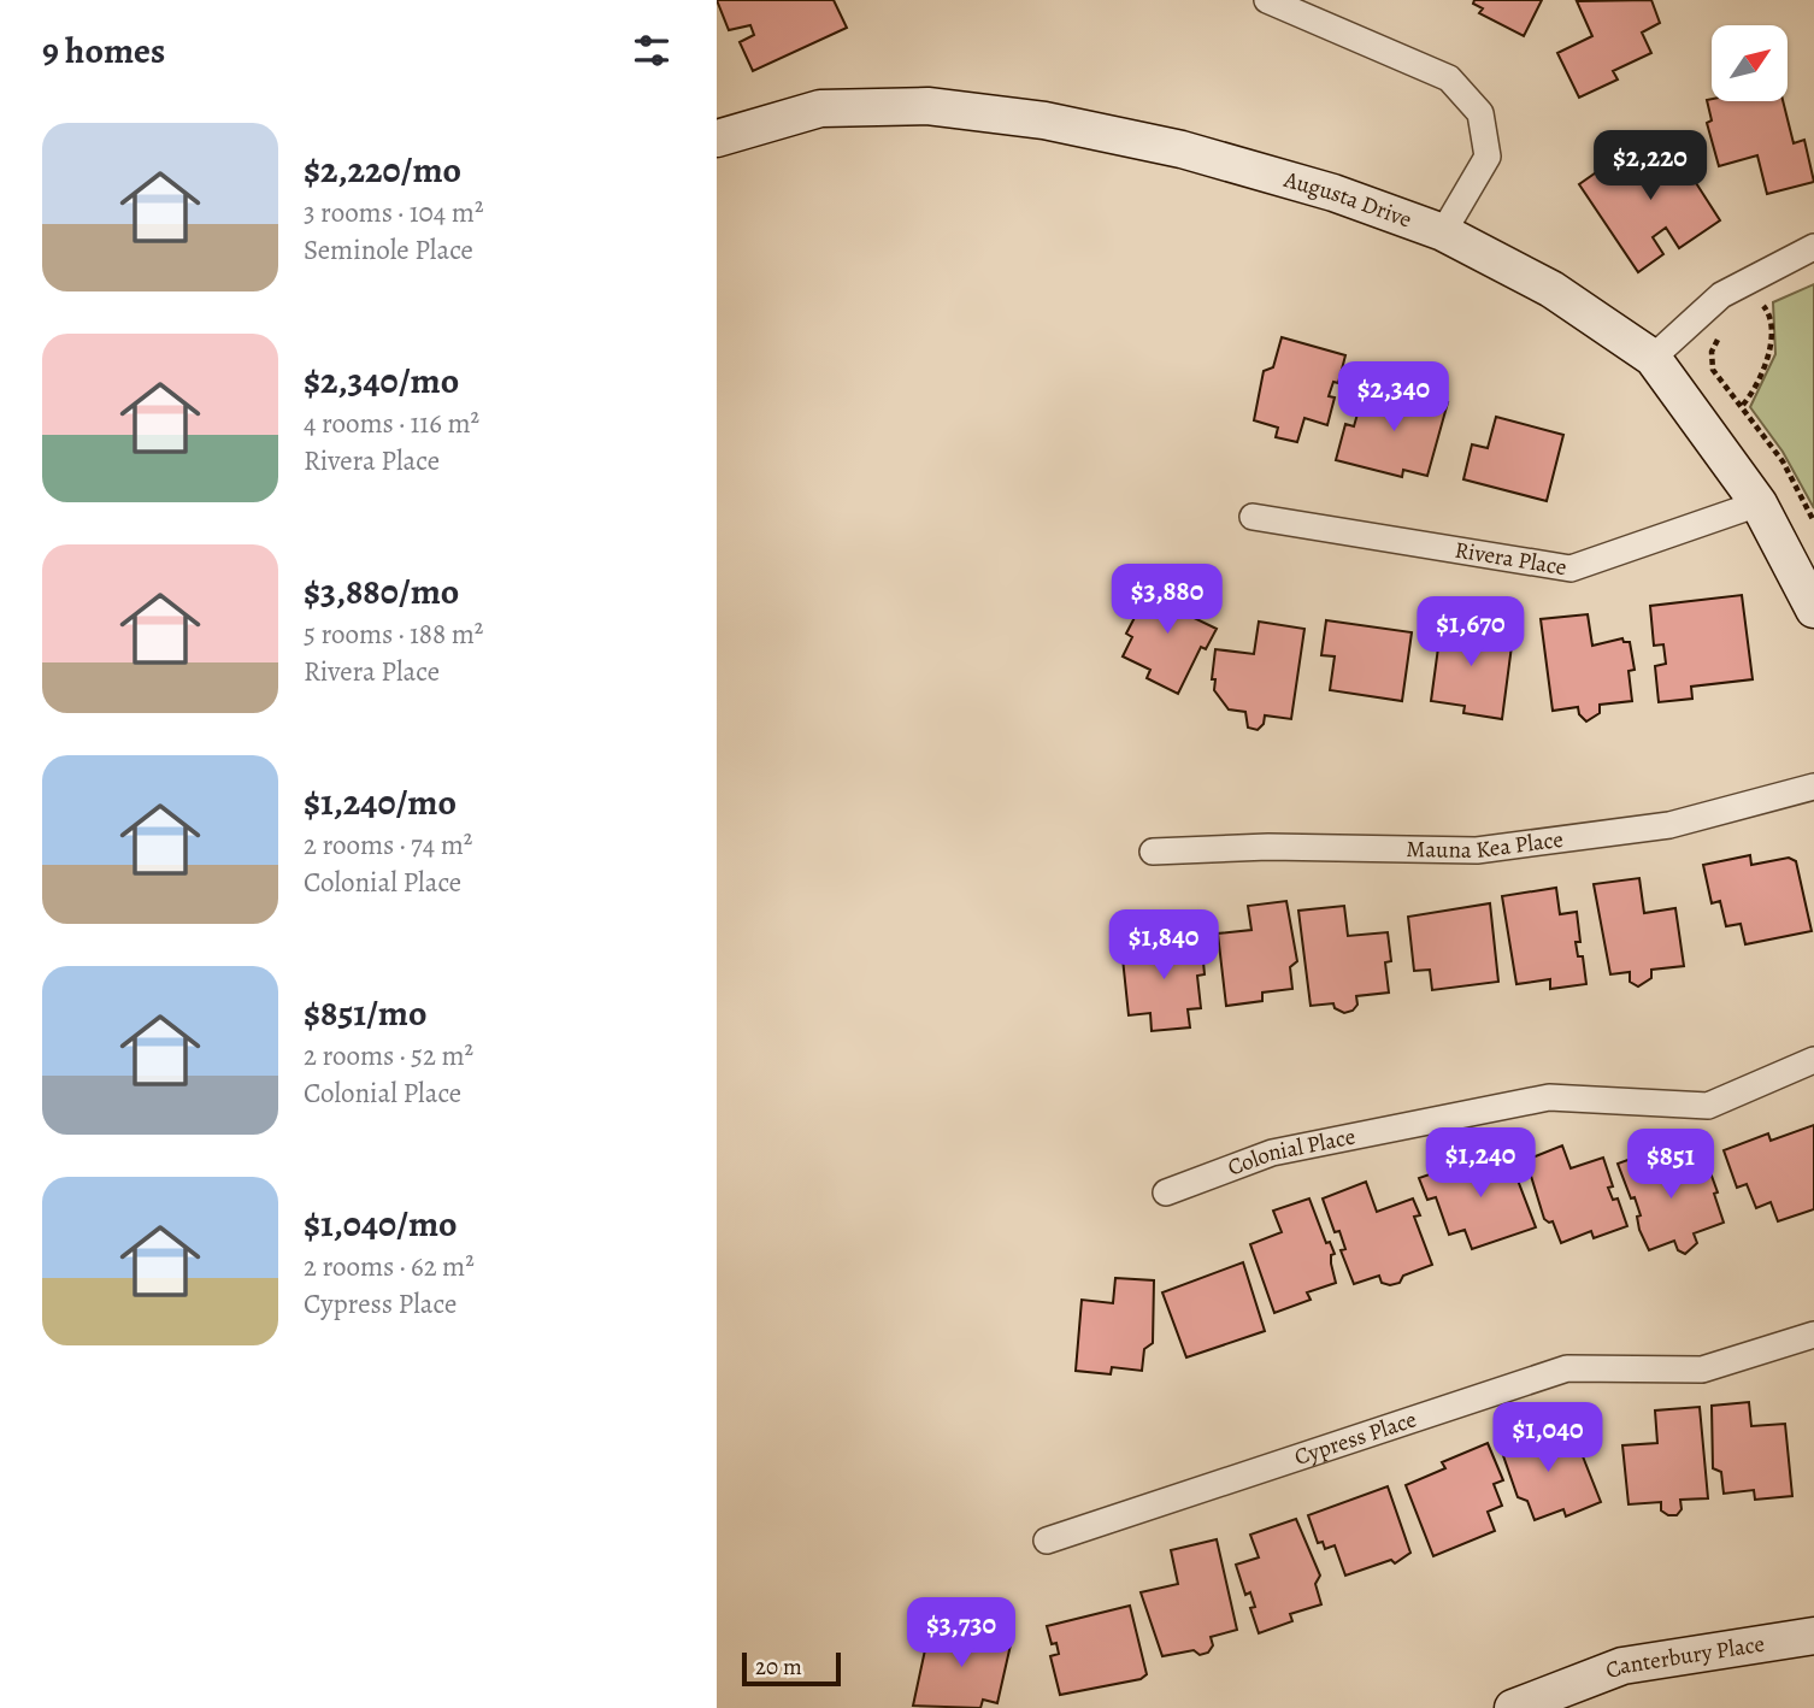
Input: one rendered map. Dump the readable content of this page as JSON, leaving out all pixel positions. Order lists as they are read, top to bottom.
{
  "streets": {
    "street": [
      "Augusta Drive",
      "Rivera Place",
      "Mauna Kea Place",
      "Colonial Place",
      "Cypress Place",
      "Canterbury Place"
    ]
  },
  "crossings": [
    ["Augusta Drive", "Rivera Place"]
  ],
  "scale_bar": "20 m",
  "north": "top right",
  "page": {
    "heading": "9 homes",
    "list": [
      {
        "name": "$2,220/mo",
        "note": "3 rooms · 104 m² · Seminole Place"
      },
      {
        "name": "$2,340/mo",
        "note": "4 rooms · 116 m² · Rivera Place"
      },
      {
        "name": "$3,880/mo",
        "note": "5 rooms · 188 m² · Rivera Place"
      },
      {
        "name": "$1,240/mo",
        "note": "2 rooms · 74 m² · Colonial Place"
      },
      {
        "name": "$851/mo",
        "note": "2 rooms · 52 m² · Colonial Place"
      },
      {
        "name": "$1,040/mo",
        "note": "2 rooms · 62 m² · Cypress Place"
      }
    ],
    "price": [
      "$2,220",
      "$2,340",
      "$3,880",
      "$1,670",
      "$1,840",
      "$1,240",
      "$851",
      "$1,040",
      "$3,730"
    ],
    "scale": "20 m"
  }
}
